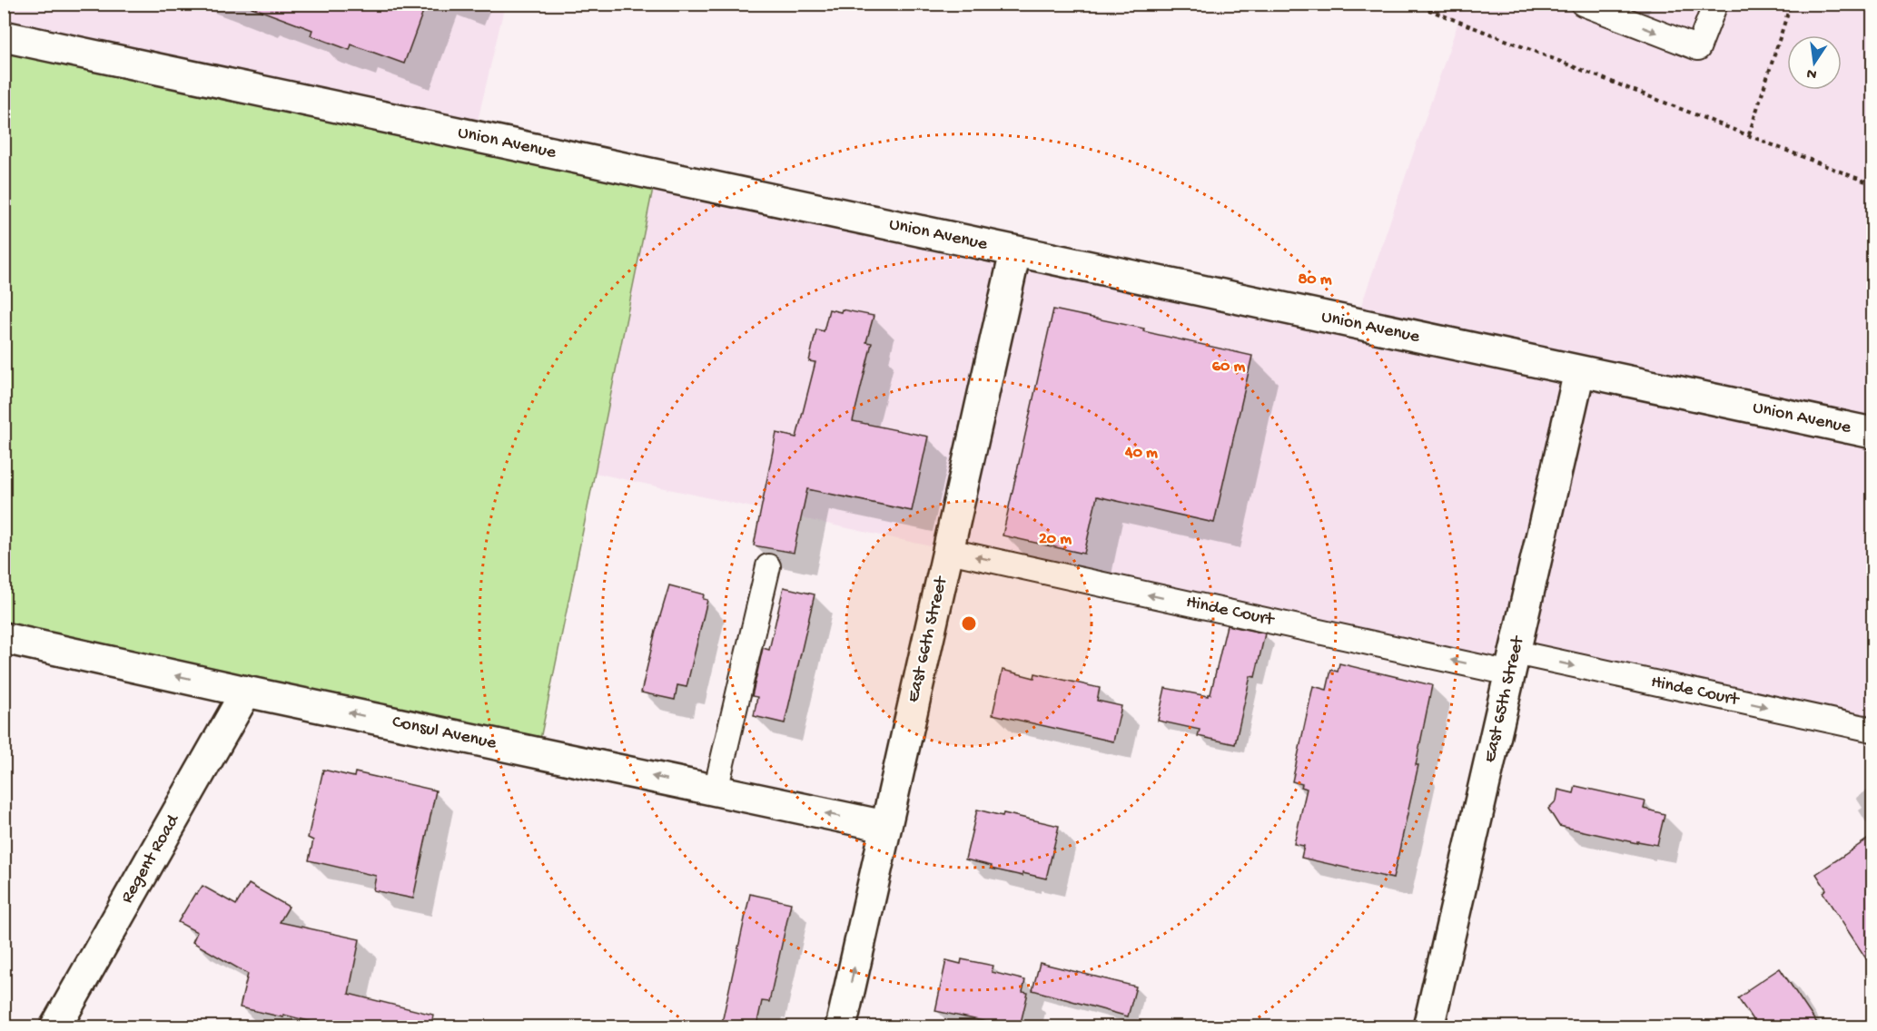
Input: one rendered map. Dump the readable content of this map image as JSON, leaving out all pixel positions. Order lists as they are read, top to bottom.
{
  "streets": {
    "street": [
      "Union Avenue",
      "East 66th Street",
      "East 65th Street",
      "Consul Avenue",
      "Regent Road"
    ],
    "lane": ["Hinde Court"]
  },
  "crossings": [
    ["Union Avenue", "East 66th Street"],
    ["Union Avenue", "East 65th Street"],
    ["Hinde Court", "East 66th Street"],
    ["Hinde Court", "East 65th Street"],
    ["East 66th Street", "Consul Avenue"],
    ["Consul Avenue", "Regent Road"]
  ],
  "one_way": ["Consul Avenue"],
  "north": "bottom",
  "rings": [
    "80 m",
    "60 m",
    "40 m",
    "20 m"
  ]
}
